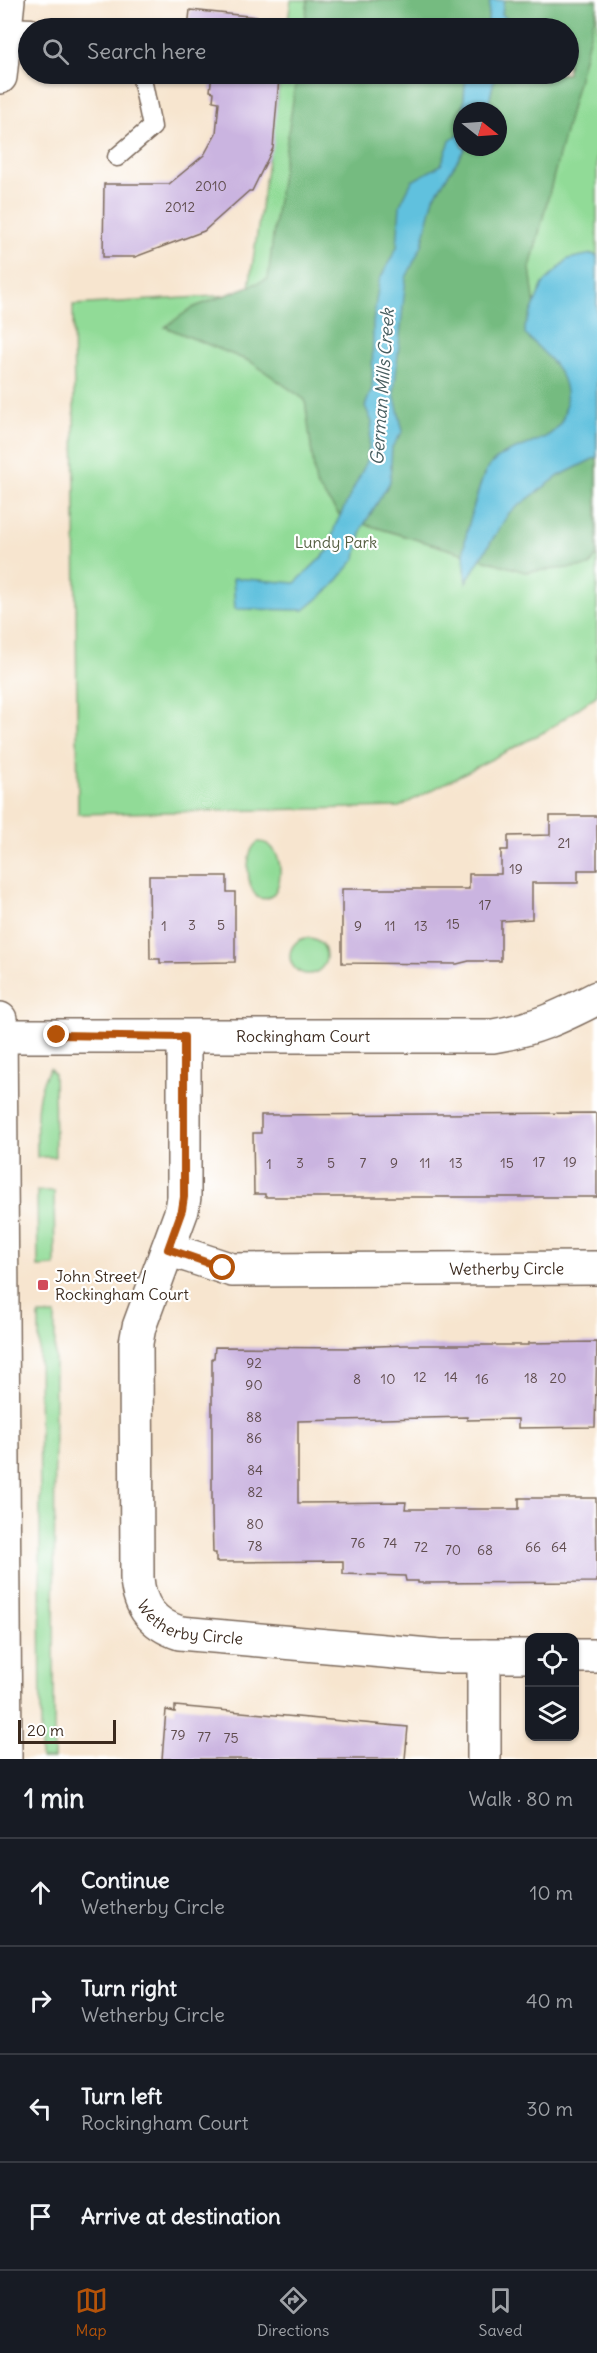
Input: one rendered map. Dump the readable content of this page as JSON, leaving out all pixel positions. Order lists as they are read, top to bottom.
{
  "streets": {
    "street": ["Rockingham Court", "Wetherby Circle"]
  },
  "crossings": [
    ["Rockingham Court", "Wetherby Circle"]
  ],
  "water": ["German Mills Creek"],
  "parks": ["Lundy Park"],
  "places": {
    "transit": ["John Street / Rockingham Court"]
  },
  "house_numbers": [
    "2010",
    "2012",
    "21",
    "19",
    "17",
    "15",
    "3",
    "5",
    "1",
    "9",
    "11",
    "13",
    "17",
    "19",
    "3",
    "5",
    "7",
    "9",
    "11",
    "13",
    "15",
    "1",
    "92",
    "12",
    "14",
    "18",
    "20",
    "8",
    "10",
    "16",
    "90",
    "88",
    "86",
    "84",
    "82",
    "80",
    "76",
    "74",
    "78",
    "72",
    "66",
    "64",
    "70",
    "68",
    "79",
    "77",
    "75"
  ],
  "scale_bar": "20 m",
  "north": "right",
  "page": {
    "search": "Search here",
    "scale": "20 m",
    "heading": ["1 min", "Walk · 80 m"],
    "list": [
      ["Continue", "Wetherby Circle", "10 m"],
      ["Turn right", "Wetherby Circle", "40 m"],
      ["Turn left", "Rockingham Court", "30 m"],
      "Arrive at destination"
    ],
    "nav": ["Map", "Directions", "Saved"]
  }
}
